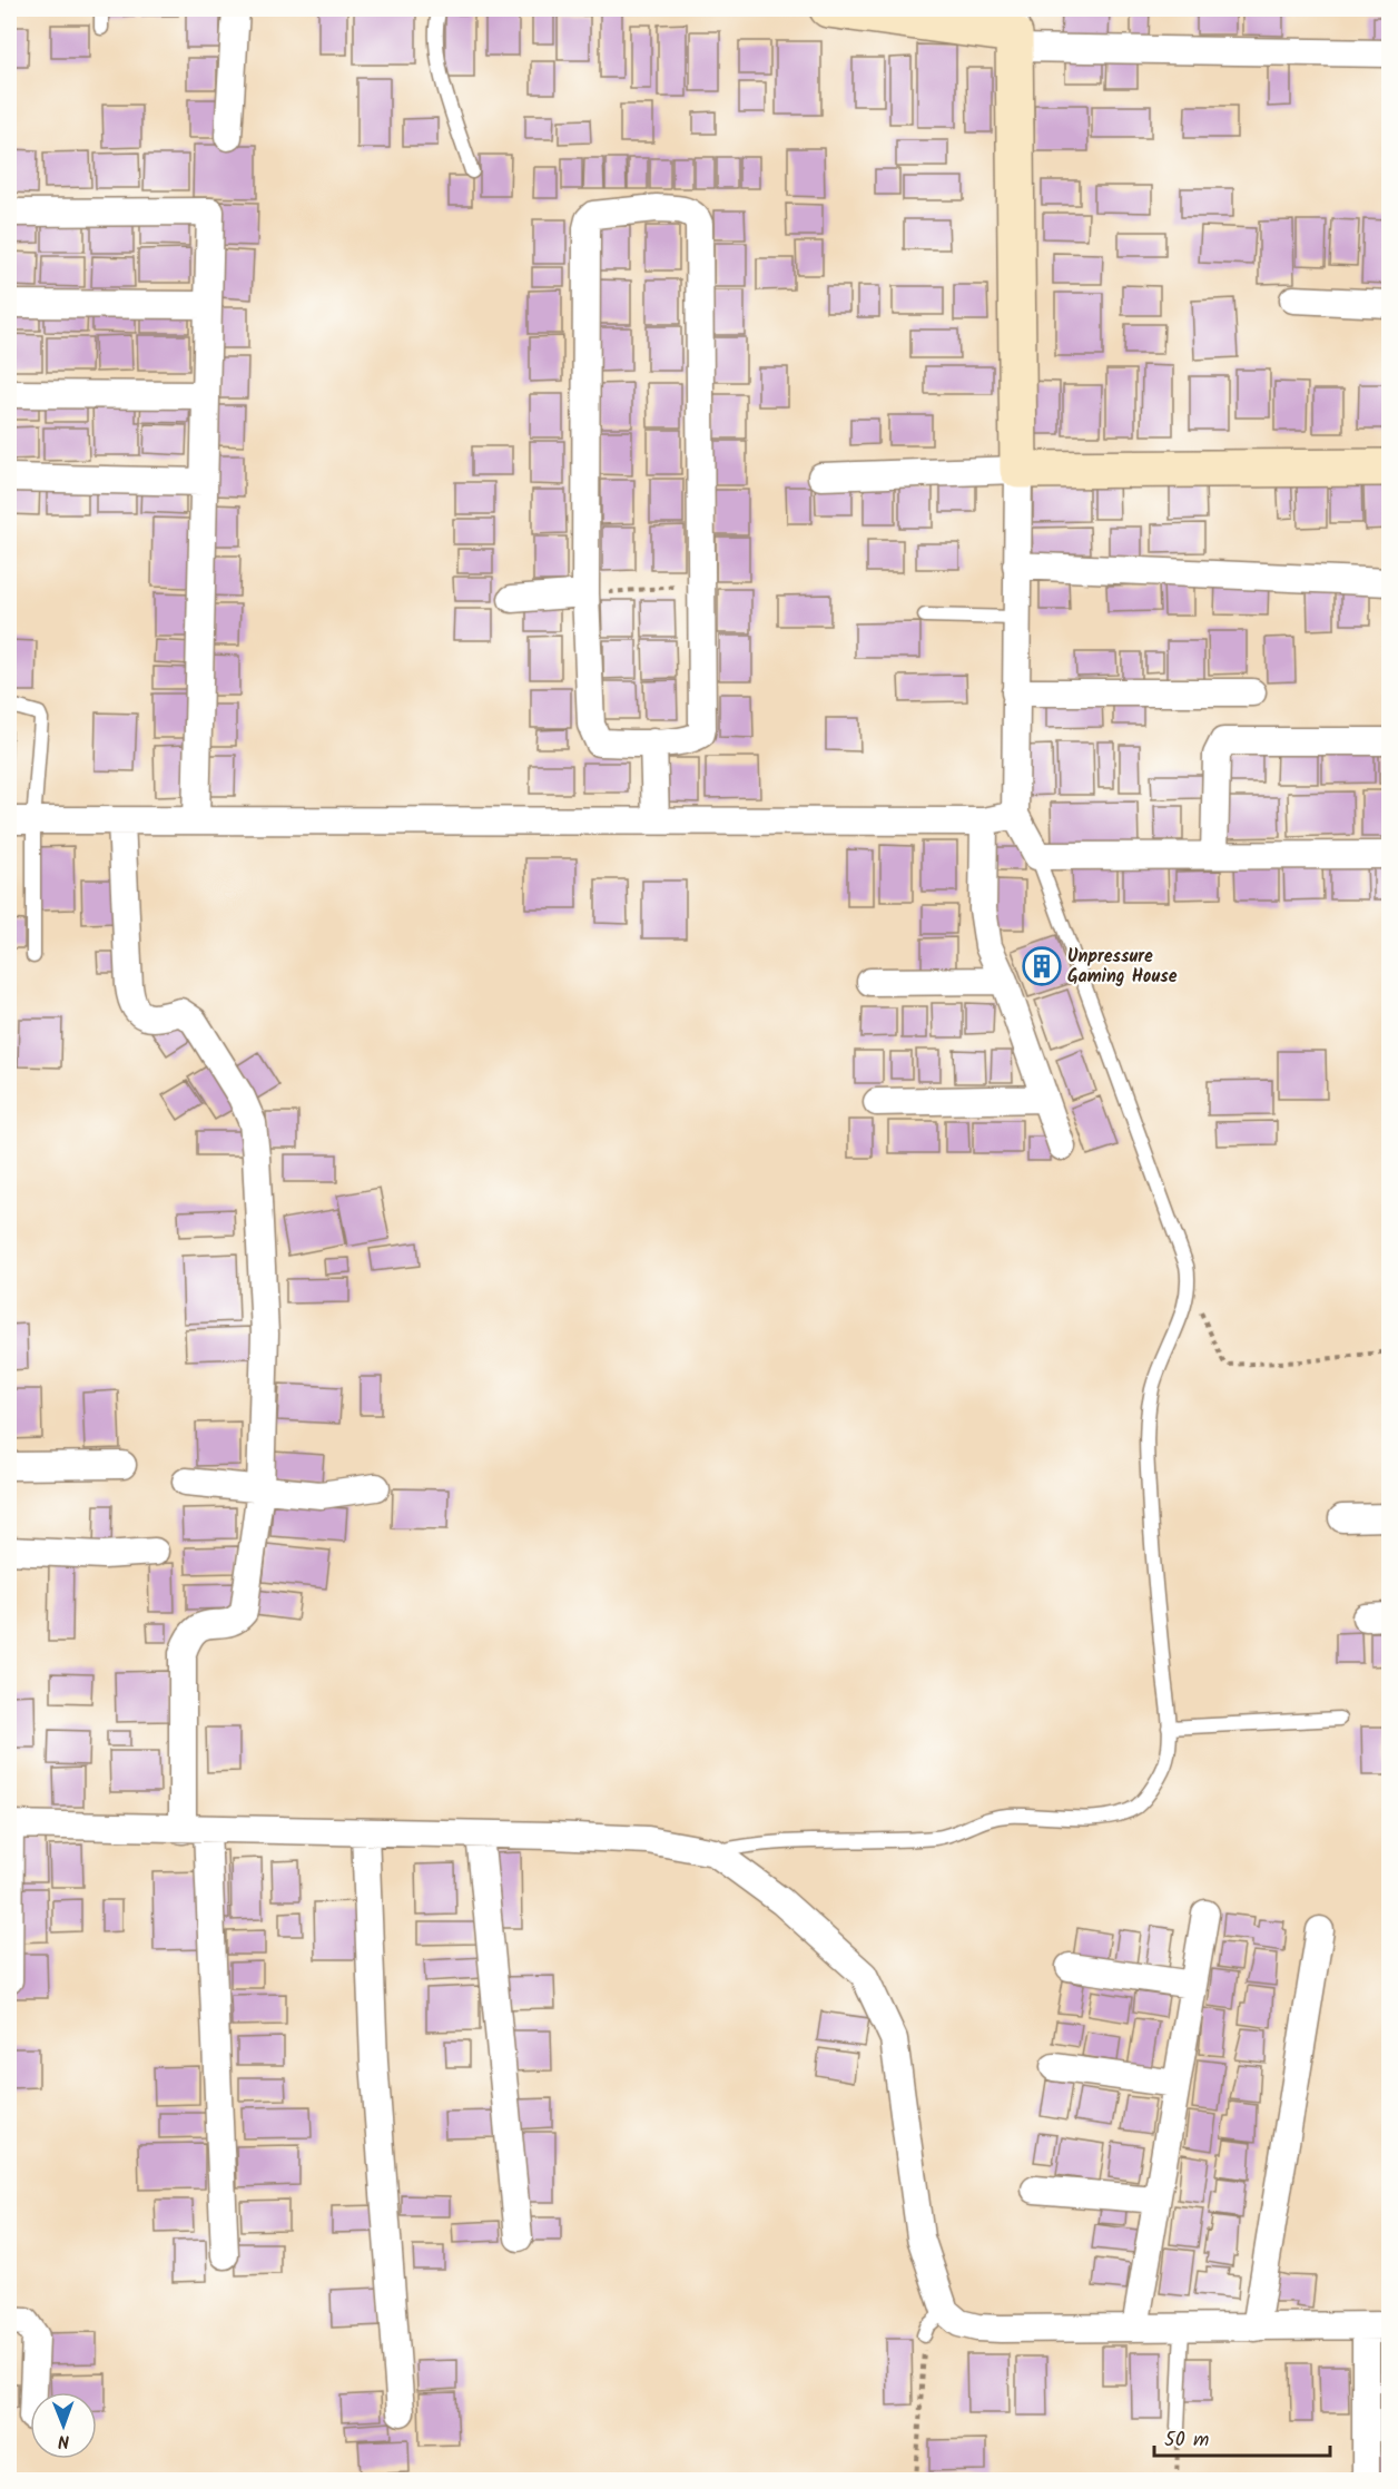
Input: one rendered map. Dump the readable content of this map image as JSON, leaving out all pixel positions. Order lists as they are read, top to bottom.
{
  "places": {
    "building": ["Unpressure Gaming House"]
  },
  "scale_bar": "50 m",
  "north": "bottom"
}
